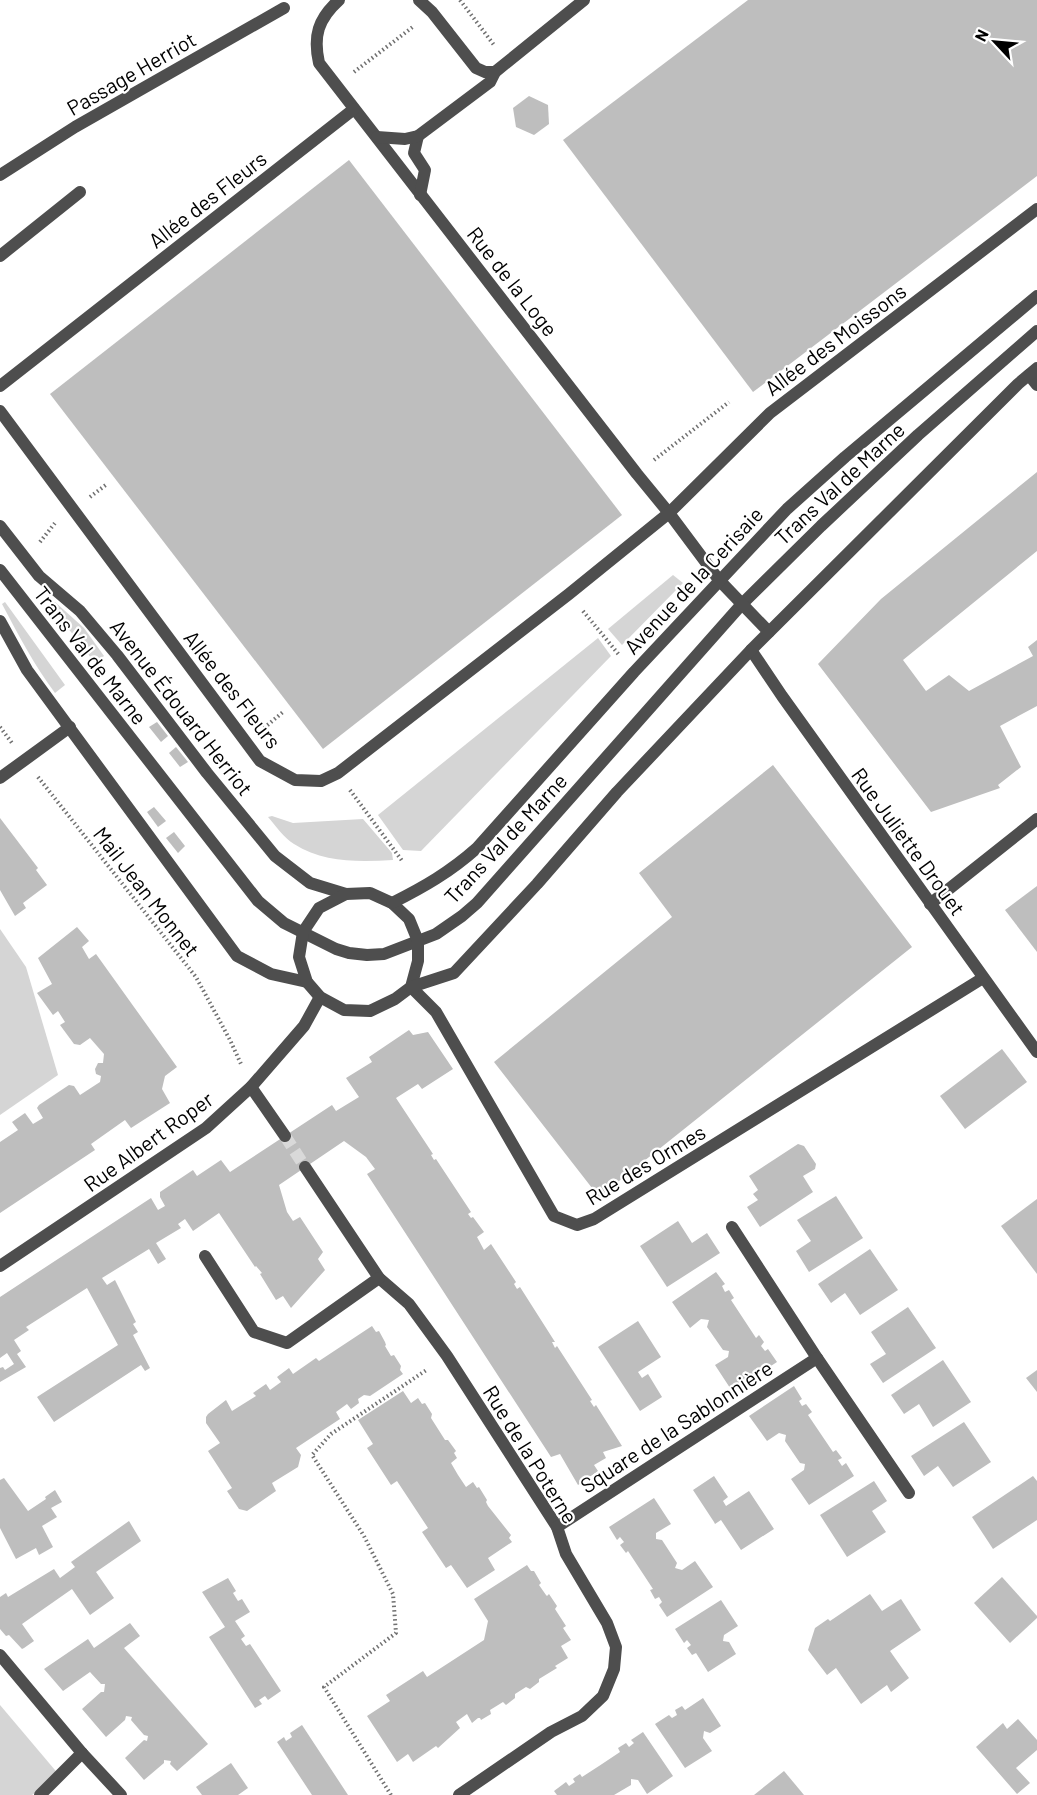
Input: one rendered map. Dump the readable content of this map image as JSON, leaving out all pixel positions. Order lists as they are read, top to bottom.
{
  "streets": {
    "street": [
      "Passage Herriot",
      "Allée des Fleurs",
      "Rue de la Loge",
      "Allée des Moissons",
      "Trans Val de Marne",
      "Avenue de la Cerisaie",
      "Avenue Édouard Herriot",
      "Rue Juliette Drouet",
      "Rue Albert Roper",
      "Rue des Ormes",
      "Square de la Sablonnière",
      "Rue de la Poterne"
    ],
    "path": ["Mail Jean Monnet"]
  },
  "crossings": [
    ["Allée des Fleurs", "Rue de la Loge"],
    ["Allée des Fleurs", "Allée des Moissons"],
    ["Rue de la Loge", "Allée des Moissons"],
    ["Rue de la Loge", "Trans Val de Marne"],
    ["Rue de la Loge", "Avenue de la Cerisaie"],
    ["Avenue de la Cerisaie", "Avenue Édouard Herriot"],
    ["Rue Juliette Drouet", "Rue des Ormes"],
    ["Mail Jean Monnet", "Rue Albert Roper"],
    ["Square de la Sablonnière", "Rue de la Poterne"]
  ],
  "north": "top left"
}
